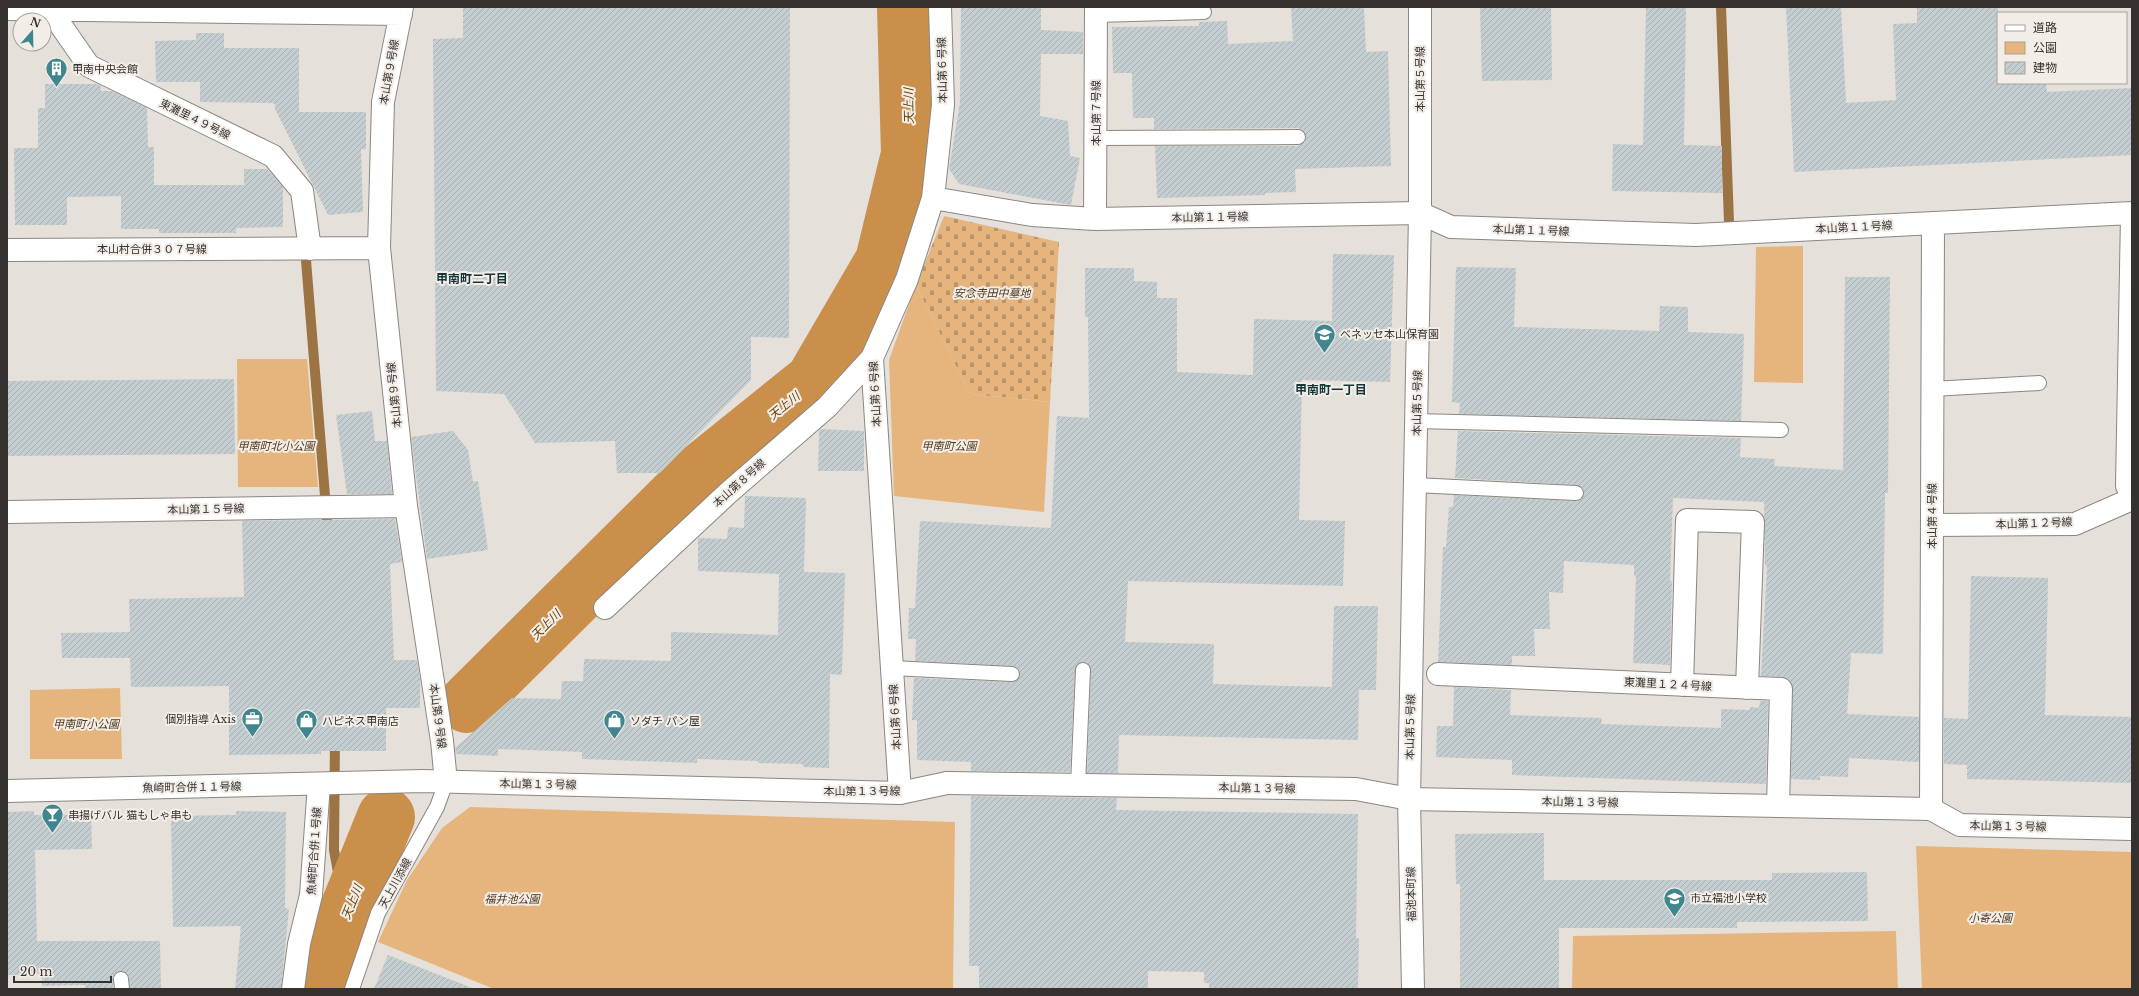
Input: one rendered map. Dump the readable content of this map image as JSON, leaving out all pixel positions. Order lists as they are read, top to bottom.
{
  "streets": {
    "street": [
      "本山第６号線",
      "本山第９号線",
      "本山第５号線",
      "本山第７号線",
      "東灘里４９号線",
      "本山第１１号線",
      "本山村合併３０７号線",
      "本山第８号線",
      "本山第１５号線",
      "本山第４号線",
      "本山第１２号線",
      "東灘里１２４号線",
      "本山第１３号線",
      "魚崎町合併１１号線",
      "魚崎町合併１号線",
      "福池本町線"
    ],
    "lane": ["天上川添線"]
  },
  "crossings": [
    ["本山第６号線", "本山第１１号線"],
    ["本山第６号線", "本山第８号線"],
    ["本山第６号線", "本山第１３号線"],
    ["本山第９号線", "本山村合併３０７号線"],
    ["本山第９号線", "本山第１５号線"],
    ["本山第９号線", "本山第１３号線"],
    ["本山第９号線", "天上川添線"],
    ["本山第５号線", "本山第１１号線"],
    ["本山第５号線", "本山第１３号線"],
    ["本山第５号線", "福池本町線"],
    ["本山第７号線", "本山第１１号線"],
    ["東灘里４９号線", "本山村合併３０７号線"],
    ["本山第１１号線", "本山第４号線"],
    ["本山第４号線", "本山第１２号線"],
    ["本山第４号線", "本山第１３号線"],
    ["東灘里１２４号線", "本山第１３号線"],
    ["本山第１３号線", "魚崎町合併１１号線"],
    ["本山第１３号線", "天上川添線"],
    ["本山第１３号線", "福池本町線"],
    ["魚崎町合併１１号線", "魚崎町合併１号線"]
  ],
  "districts": ["甲南町二丁目", "甲南町一丁目"],
  "water": ["天上川"],
  "parks": [
    "安念寺田中墓地",
    "甲南町北小公園",
    "甲南町公園",
    "甲南町小公園",
    "福井池公園",
    "小寄公園"
  ],
  "places": {
    "building": ["甲南中央会館"],
    "school or university": ["ベネッセ本山保育園", "市立福池小学校"],
    "office": ["個別指導 Axis"],
    "shop": ["ハピネス甲南店", "ソダチ パン屋"],
    "bar": ["串揚げバル 猫もしゃ串も"]
  },
  "legend": ["道路", "公園", "建物"],
  "scale_bar": "20 m",
  "north": "top"
}
